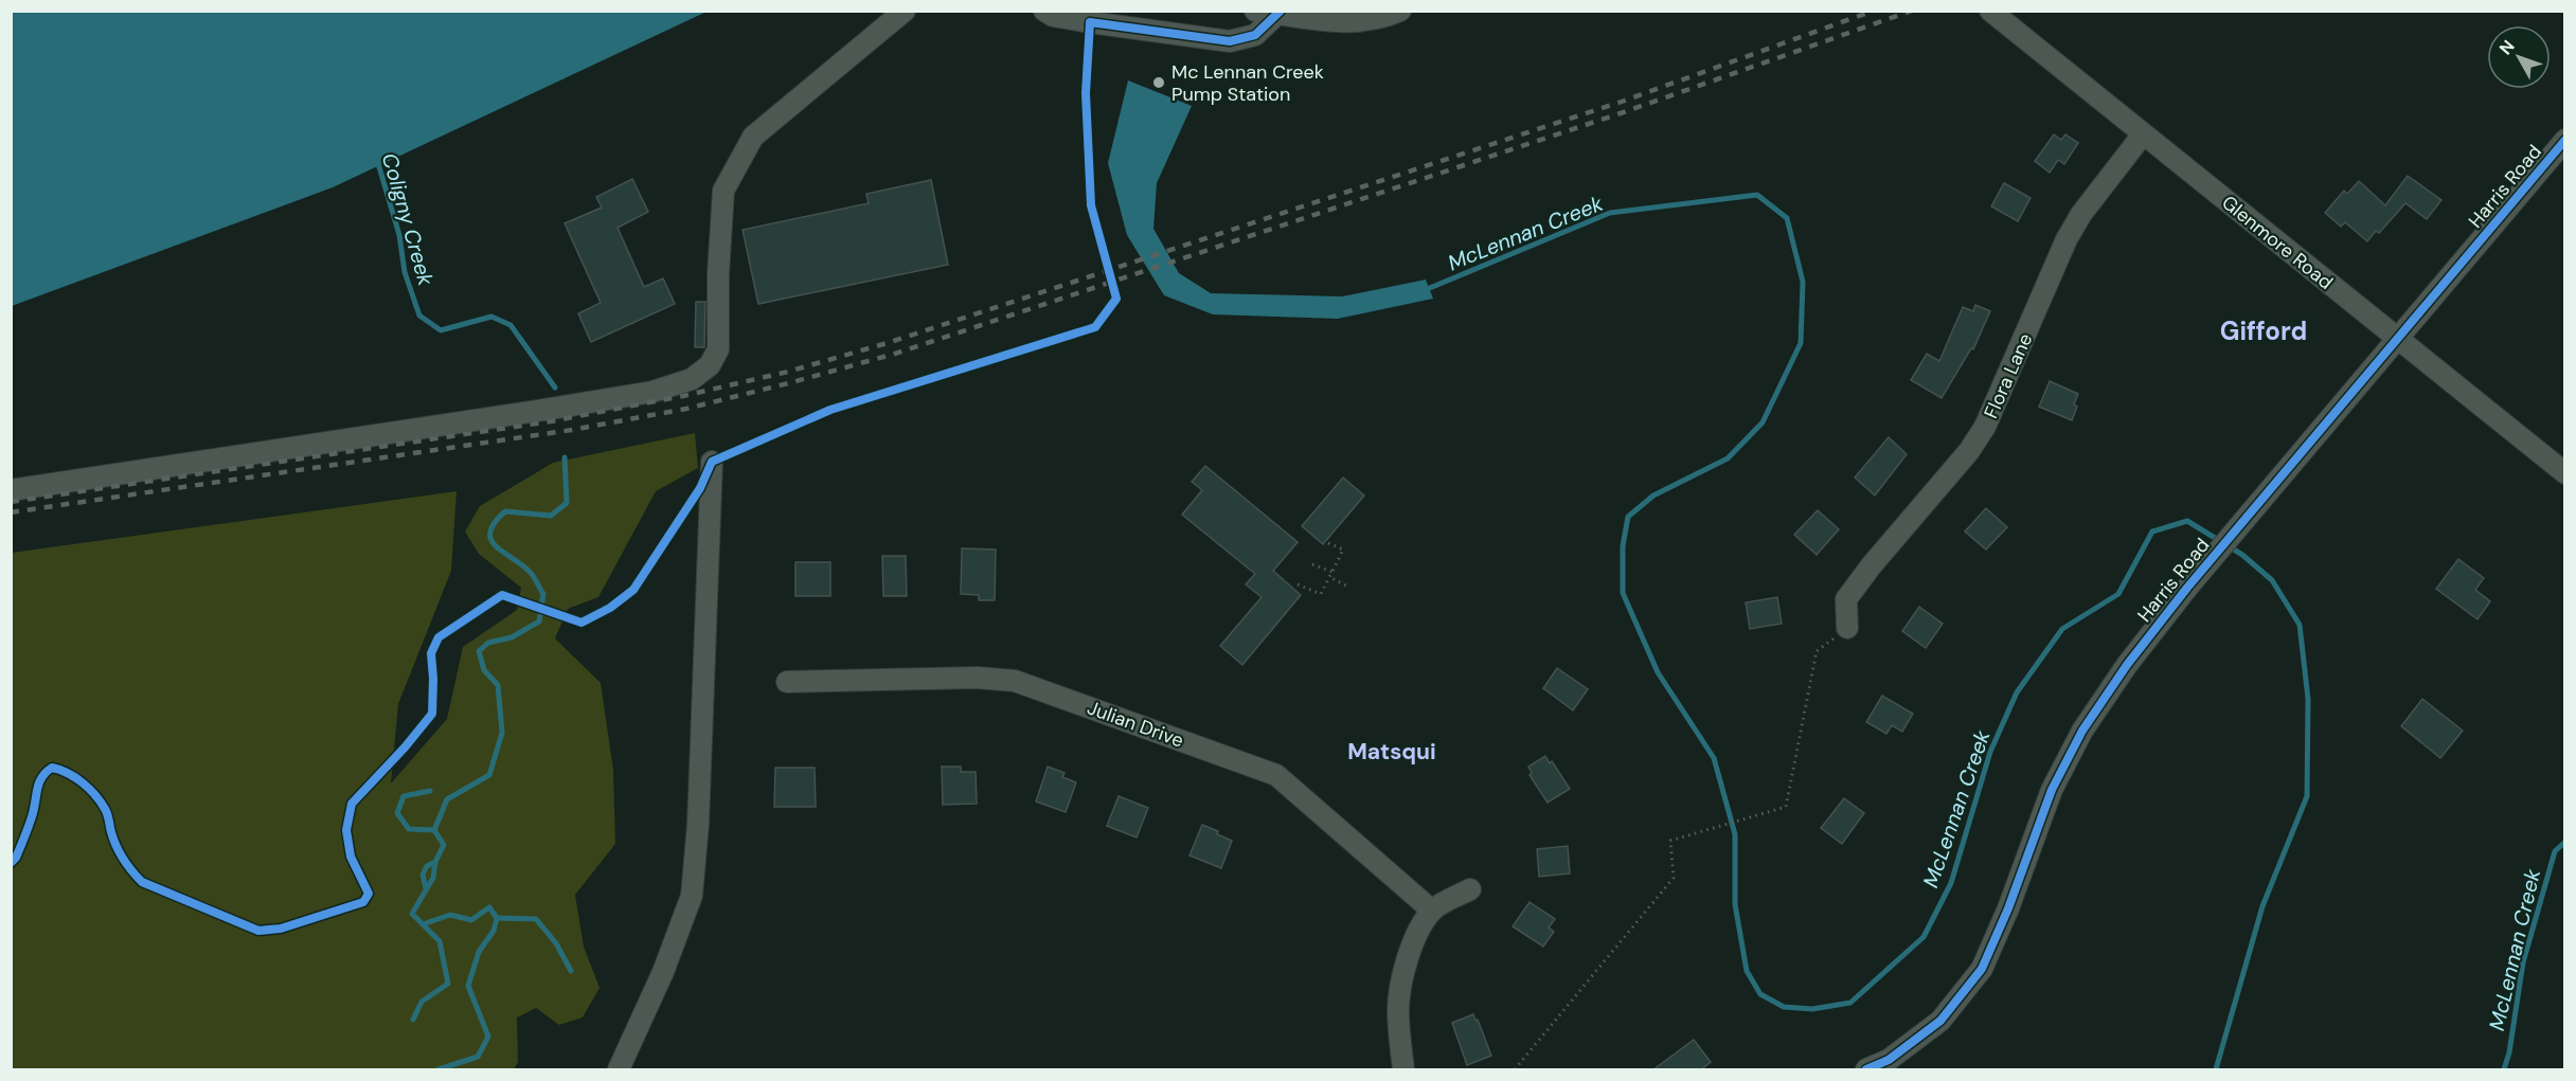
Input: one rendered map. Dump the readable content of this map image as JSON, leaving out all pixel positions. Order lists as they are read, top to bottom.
{
  "streets": {
    "street": [
      "Harris Road",
      "Glenmore Road",
      "Flora Lane",
      "Julian Drive"
    ]
  },
  "crossings": [
    ["Harris Road", "Glenmore Road"],
    ["Glenmore Road", "Flora Lane"]
  ],
  "districts": ["Gifford", "Matsqui"],
  "water": ["Coligny Creek", "McLennan Creek"],
  "places": ["Mc Lennan Creek Pump Station"],
  "north": "top left"
}
